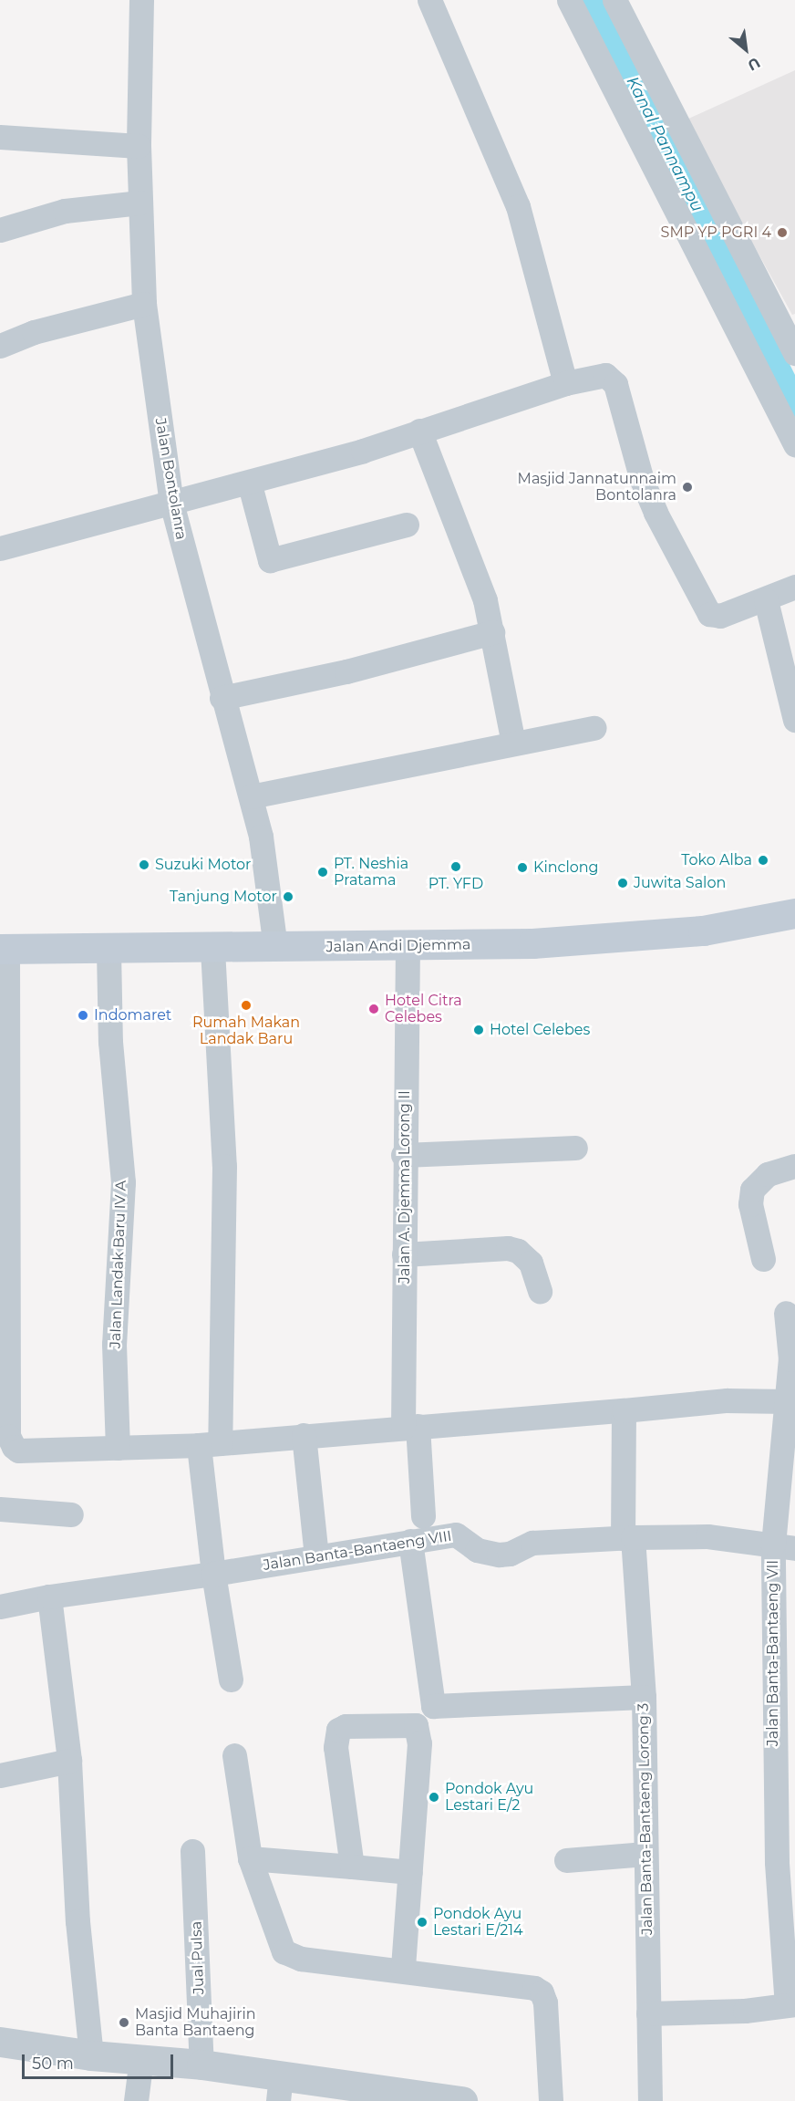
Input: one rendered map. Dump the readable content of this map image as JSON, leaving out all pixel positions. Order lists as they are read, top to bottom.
{
  "streets": {
    "main road": ["Jalan Andi Djemma"],
    "street": [
      "Jalan Bontolanra",
      "Jalan A. Djemma Lorong II",
      "Jalan Landak Baru IV A",
      "Jalan Banta-Bantaeng VIII",
      "Jalan Banta-Bantaeng VII",
      "Jalan Banta-Bantaeng Lorong 3",
      "Jual Pulsa"
    ]
  },
  "crossings": [
    ["Jalan Bontolanra", "Jalan Andi Djemma"],
    ["Jalan Andi Djemma", "Jalan A. Djemma Lorong II"],
    ["Jalan Andi Djemma", "Jalan Landak Baru IV A"],
    ["Jalan Banta-Bantaeng VIII", "Jalan Banta-Bantaeng VII"],
    ["Jalan Banta-Bantaeng VIII", "Jalan Banta-Bantaeng Lorong 3"],
    ["Jalan Banta-Bantaeng VII", "Jalan Banta-Bantaeng Lorong 3"]
  ],
  "water": ["Kanal Pannampu"],
  "places": [
    "SMP YP PGRI 4",
    "Masjid Jannatunnaim Bontolanra",
    "Toko Alba",
    "Suzuki Motor",
    "PT. YFD",
    "Kinclong",
    "PT. Neshia Pratama",
    "Juwita Salon",
    "Tanjung Motor",
    "Rumah Makan Landak Baru",
    "Hotel Citra Celebes",
    "Indomaret",
    "Hotel Celebes",
    "Pondok Ayu Lestari E/2",
    "Pondok Ayu Lestari E/214",
    "Masjid Muhajirin Banta Bantaeng"
  ],
  "scale_bar": "50 m",
  "north": "bottom right"
}
